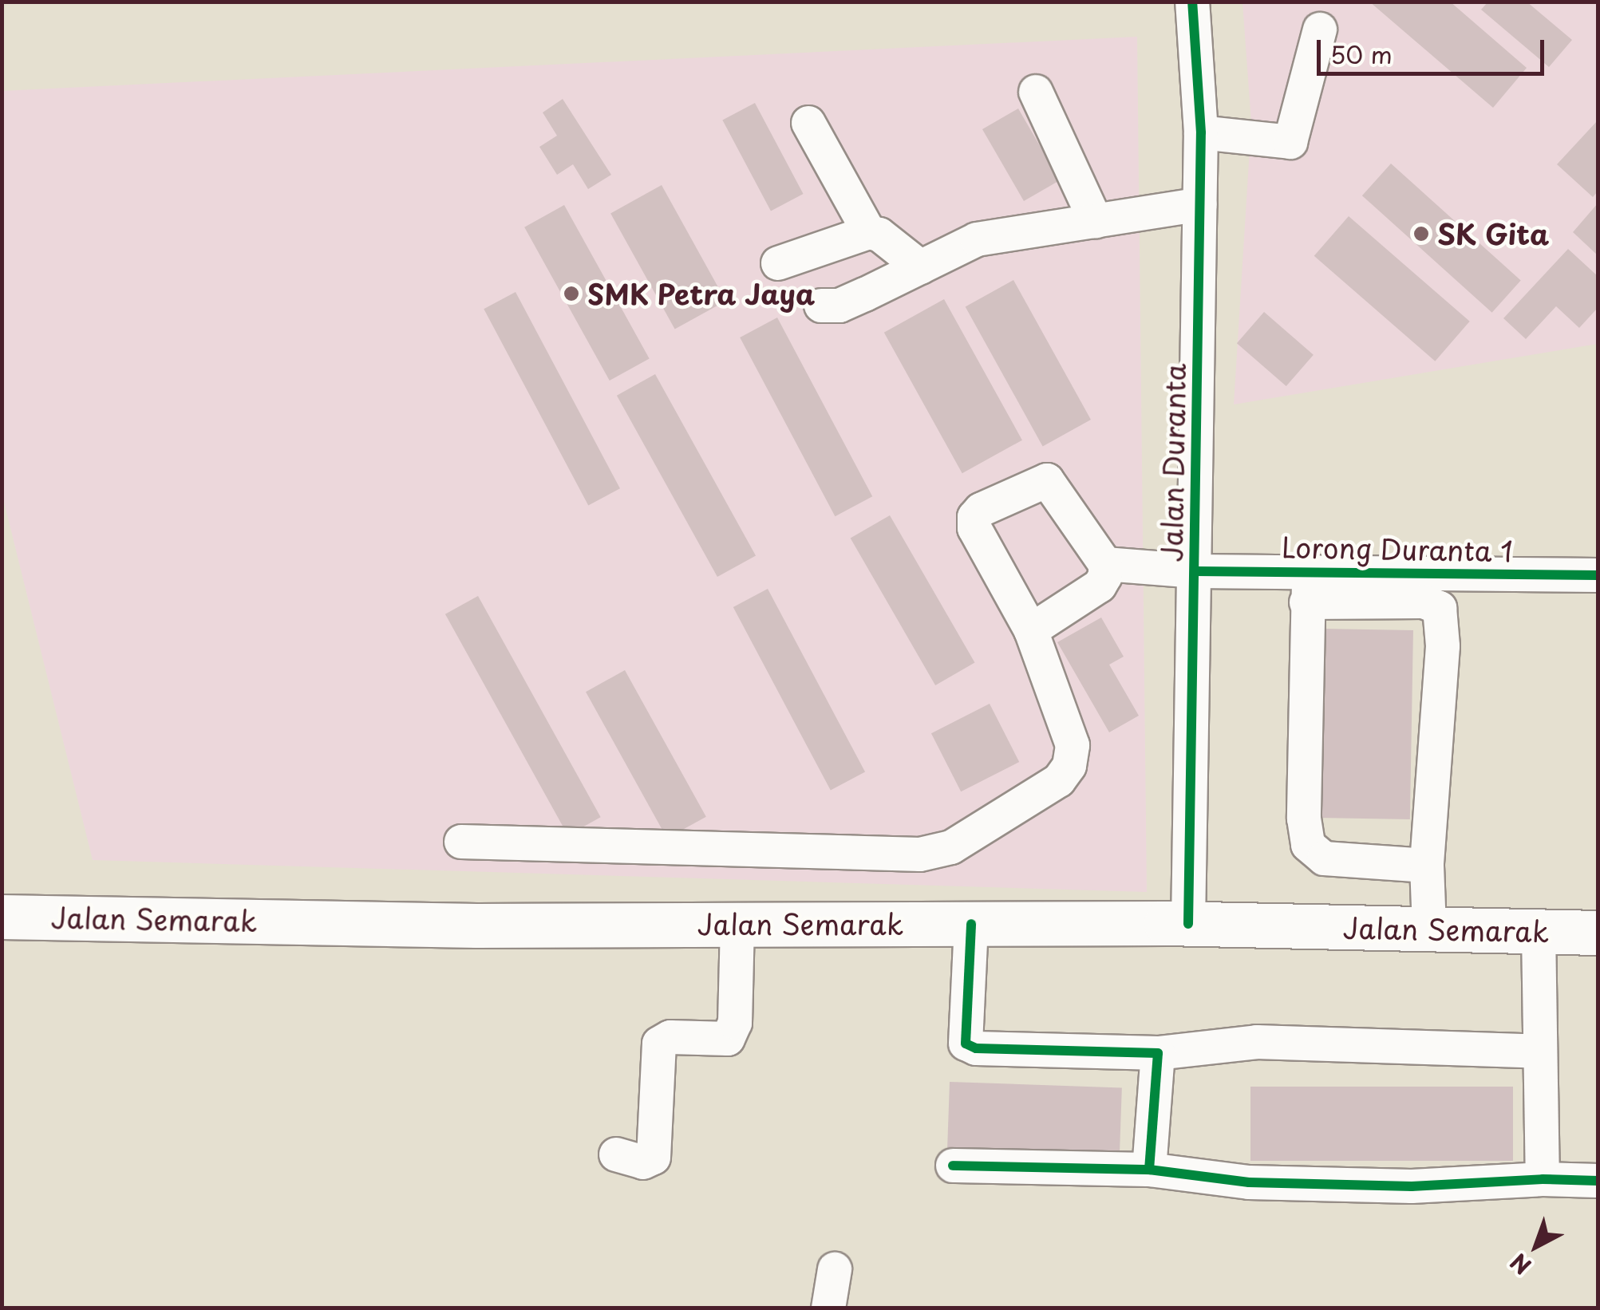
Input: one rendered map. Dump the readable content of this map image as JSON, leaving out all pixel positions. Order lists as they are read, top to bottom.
{
  "streets": {
    "main road": ["Jalan Semarak"],
    "street": ["Jalan Duranta", "Lorong Duranta 1"]
  },
  "crossings": [
    ["Jalan Duranta", "Lorong Duranta 1"],
    ["Jalan Duranta", "Jalan Semarak"]
  ],
  "places": ["SK Gita", "SMK Petra Jaya"],
  "scale_bar": "50 m",
  "north": "bottom left"
}
